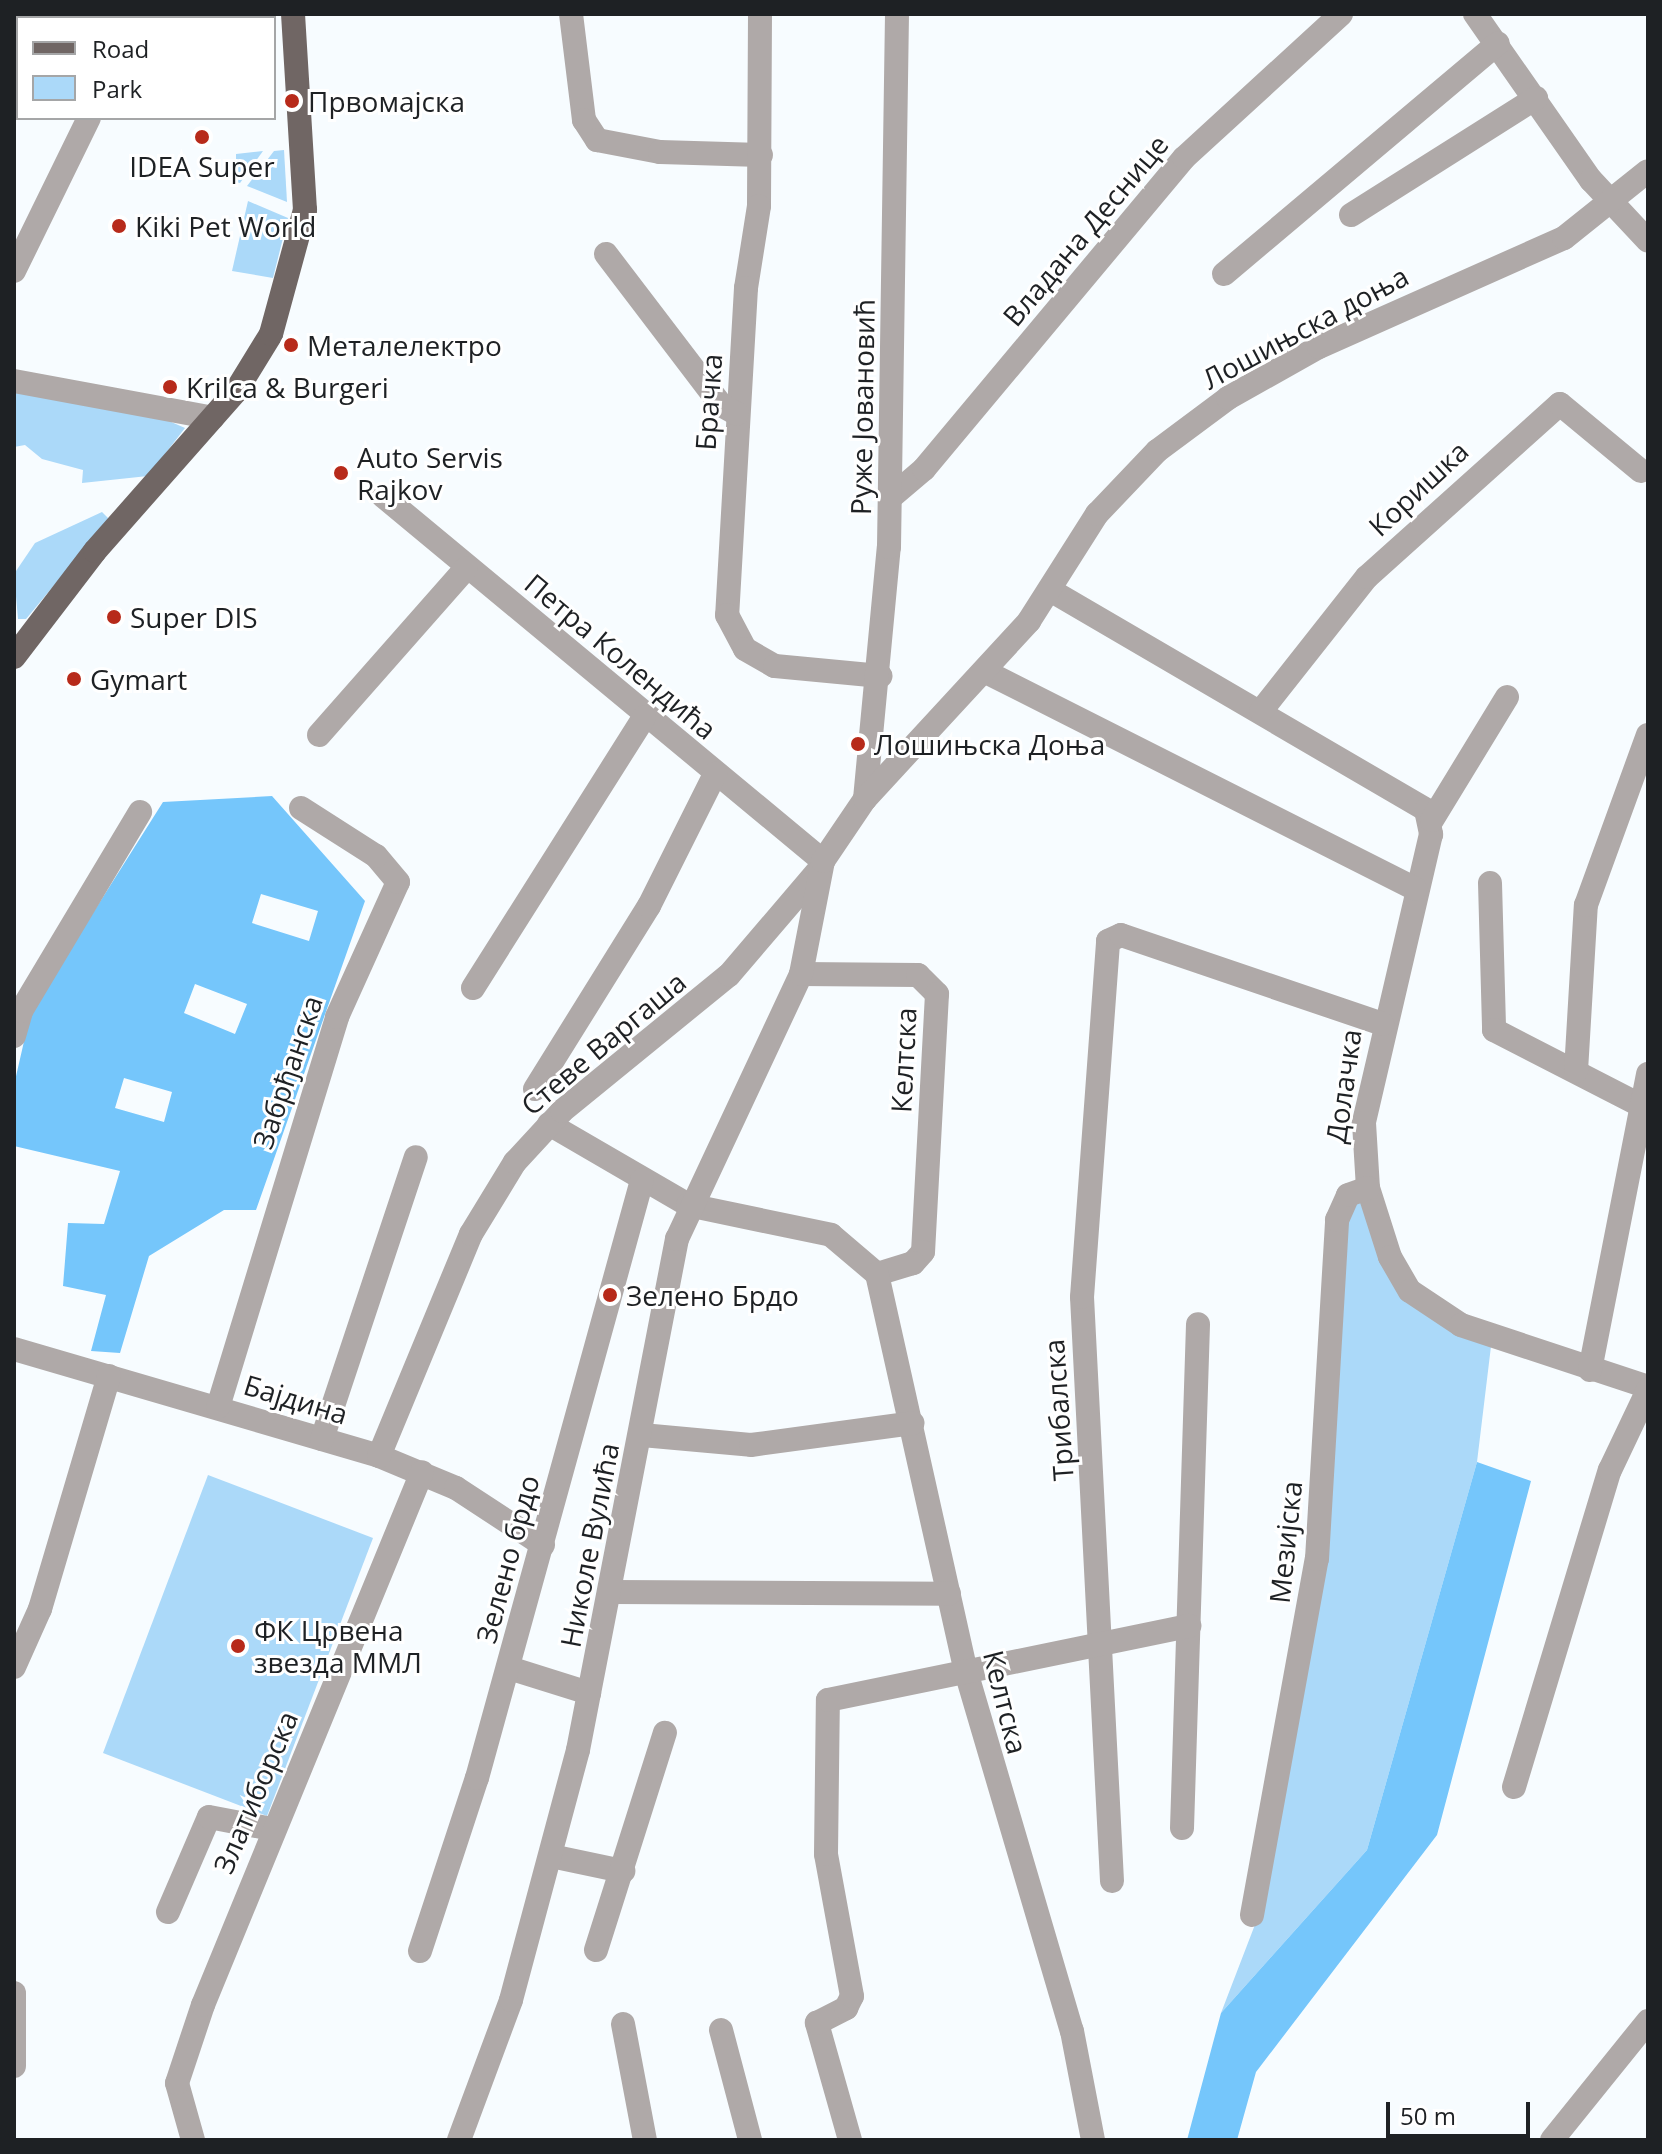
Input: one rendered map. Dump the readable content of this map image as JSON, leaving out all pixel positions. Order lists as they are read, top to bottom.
{
  "streets": {
    "street": [
      "Владана Деснице",
      "Лошињска доња",
      "Брачка",
      "Руже Јовановић",
      "Коришка",
      "Петра Колендића",
      "Стеве Варгаша",
      "Келтска",
      "Забрђанска",
      "Долачка",
      "Бајдина",
      "Трибалска",
      "Мезијска",
      "Николе Вулића",
      "Зелено брдо",
      "Златиборска"
    ]
  },
  "crossings": [
    ["Владана Деснице", "Руже Јовановић"],
    ["Брачка", "Руже Јовановић"],
    ["Петра Колендића", "Стеве Варгаша"],
    ["Стеве Варгаша", "Бајдина"],
    ["Келтска", "Николе Вулића"],
    ["Забрђанска", "Бајдина"],
    ["Долачка", "Трибалска"],
    ["Долачка", "Мезијска"],
    ["Бајдина", "Зелено брдо"],
    ["Бајдина", "Златиборска"]
  ],
  "places": [
    "Првомајска",
    "IDEA Super",
    "Kiki Pet World",
    "Металелектро",
    "Krilca & Burgeri",
    "Auto Servis Rajkov",
    "Super DIS",
    "Gymart",
    "Лошињска Доња",
    "Зелено Брдо",
    "ФК Црвена звезда ММЛ"
  ],
  "legend": ["Road", "Park"],
  "scale_bar": "50 m"
}
